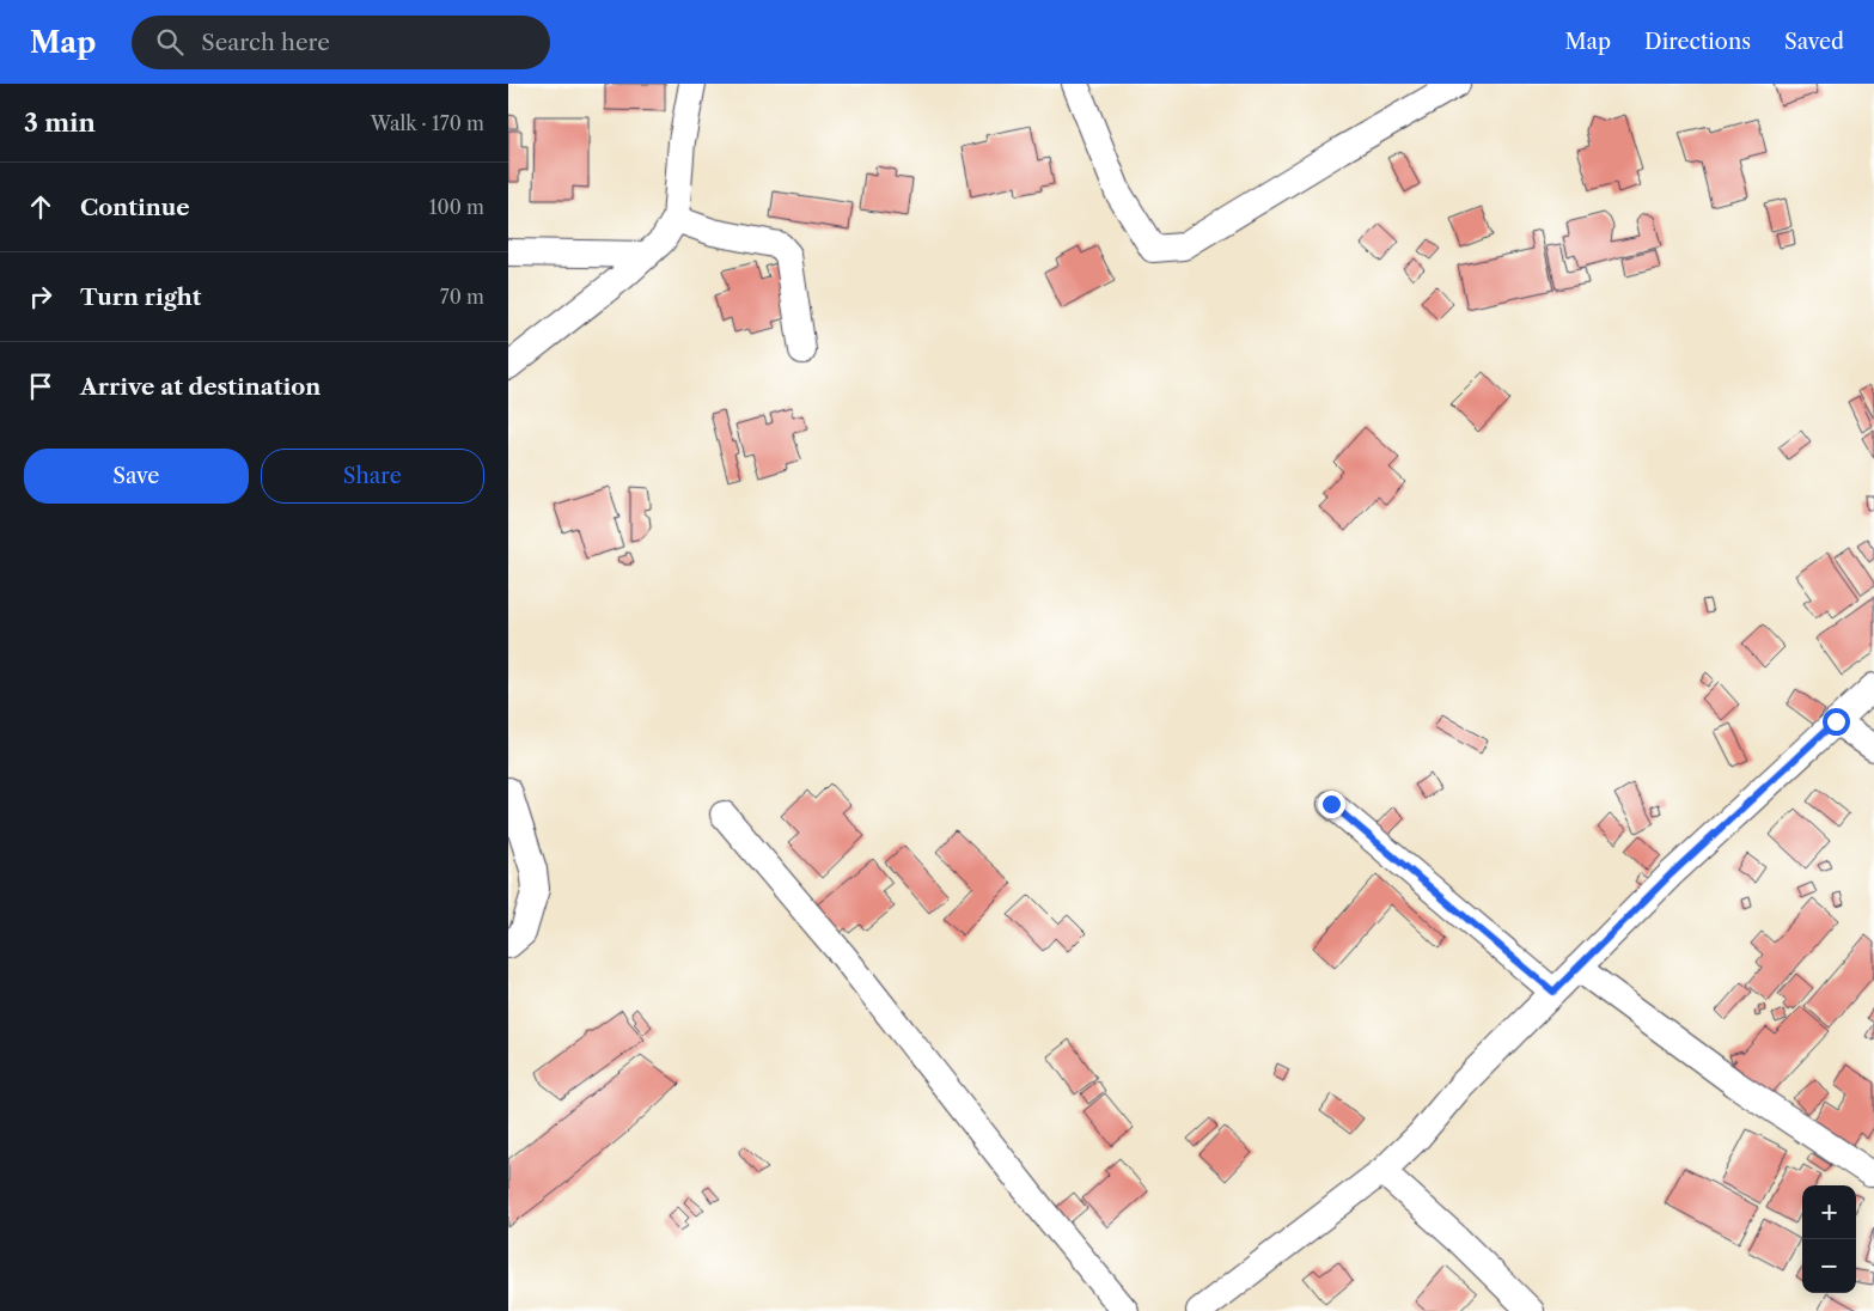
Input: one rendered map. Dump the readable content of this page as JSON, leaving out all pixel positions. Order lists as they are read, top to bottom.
{
  "page": {
    "header": "Map",
    "search": "Search here",
    "nav": ["Map", "Directions", "Saved"],
    "heading": ["3 min", "Walk · 170 m"],
    "list": [
      ["Continue", "100 m"],
      ["Turn right", "70 m"],
      "Arrive at destination"
    ],
    "buttons": ["Save", "Share"],
    "map_buttons": ["+", "−"]
  }
}
